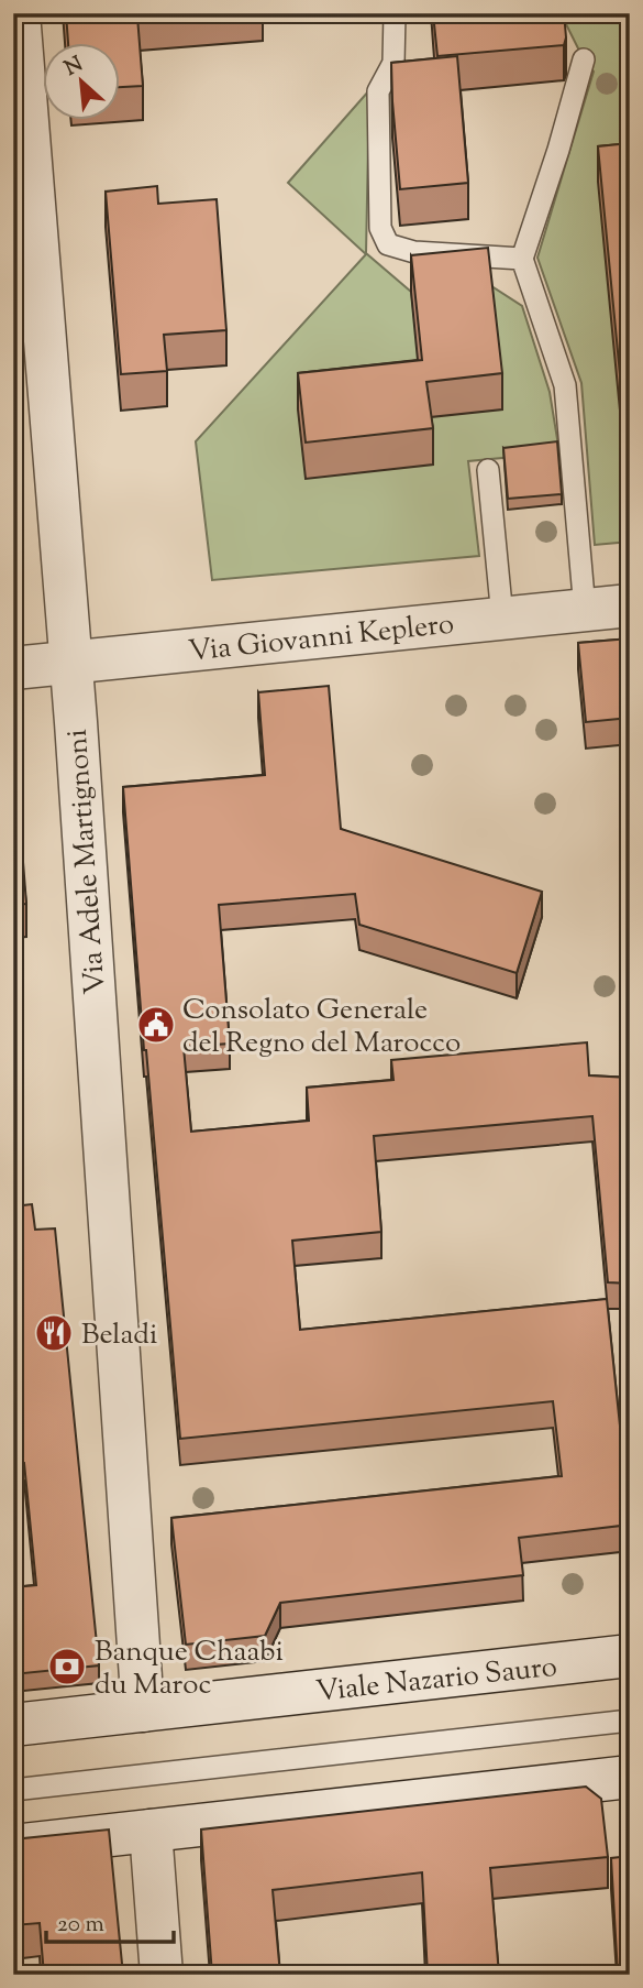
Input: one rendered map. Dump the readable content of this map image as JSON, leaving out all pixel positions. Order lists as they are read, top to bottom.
{
  "streets": {
    "street": ["Via Giovanni Keplero", "Via Adele Martignoni", "Viale Nazario Sauro"]
  },
  "crossings": [
    ["Via Giovanni Keplero", "Via Adele Martignoni"],
    ["Via Adele Martignoni", "Viale Nazario Sauro"]
  ],
  "places": {
    "public building": ["Consolato Generale del Regno del Marocco"],
    "restaurant": ["Beladi"],
    "bank": ["Banque Chaabi du Maroc"]
  },
  "scale_bar": "20 m",
  "north": "top left"
}
